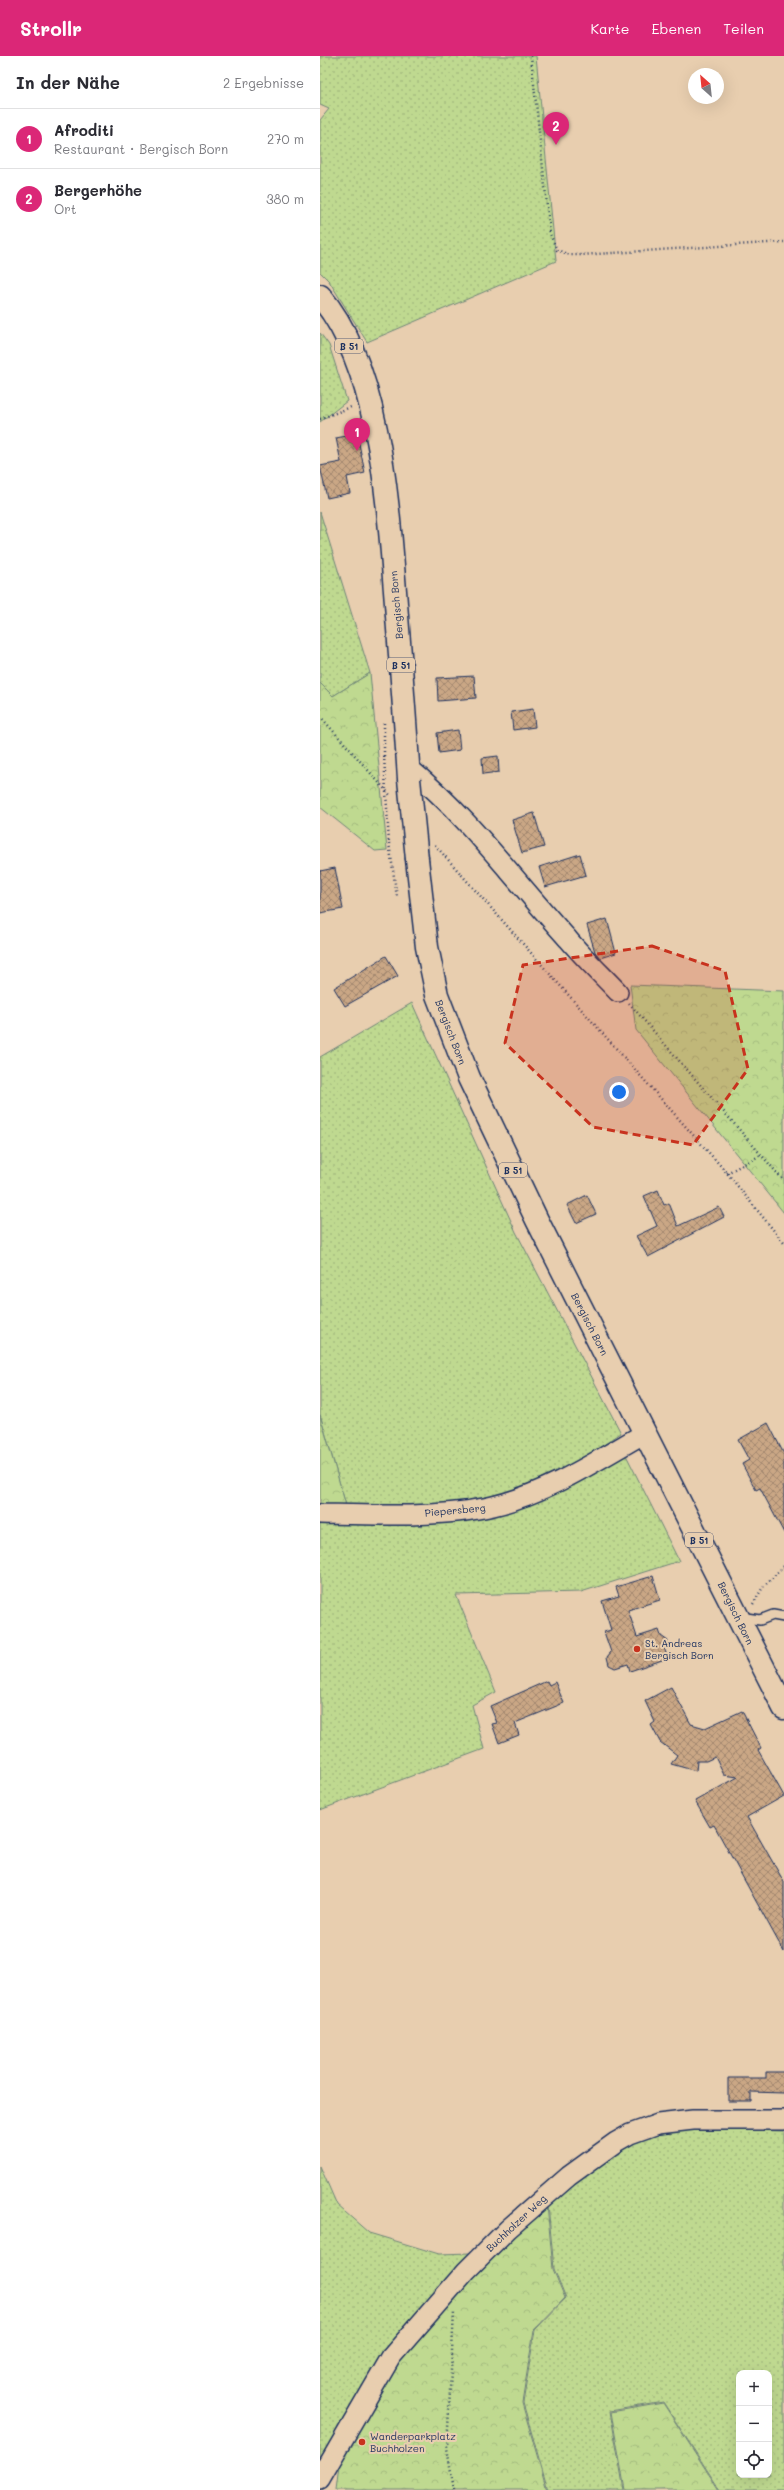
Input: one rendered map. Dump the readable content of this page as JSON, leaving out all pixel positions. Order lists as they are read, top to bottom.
{
  "streets": {
    "main road": ["B 51", "Bergisch Born"],
    "street": ["Piepersberg", "Buchholzer Weg"]
  },
  "crossings": [
    ["Bergisch Born", "Piepersberg"]
  ],
  "places": ["St. Andreas Bergisch Born", "Wanderparkplatz Buchholzen"],
  "north": "top left",
  "page": {
    "header": "Strollr",
    "nav": ["Karte", "Ebenen", "Teilen"],
    "heading": ["In der Nähe", "2 Ergebnisse"],
    "list": [
      {
        "mark": "1",
        "name": "Afroditi",
        "note": "Restaurant · Bergisch Born",
        "value": "270 m"
      },
      {
        "mark": "2",
        "name": "Bergerhöhe",
        "note": "Ort",
        "value": "380 m"
      }
    ],
    "pins": ["2", "1"],
    "map_buttons": ["+", "−"]
  }
}
